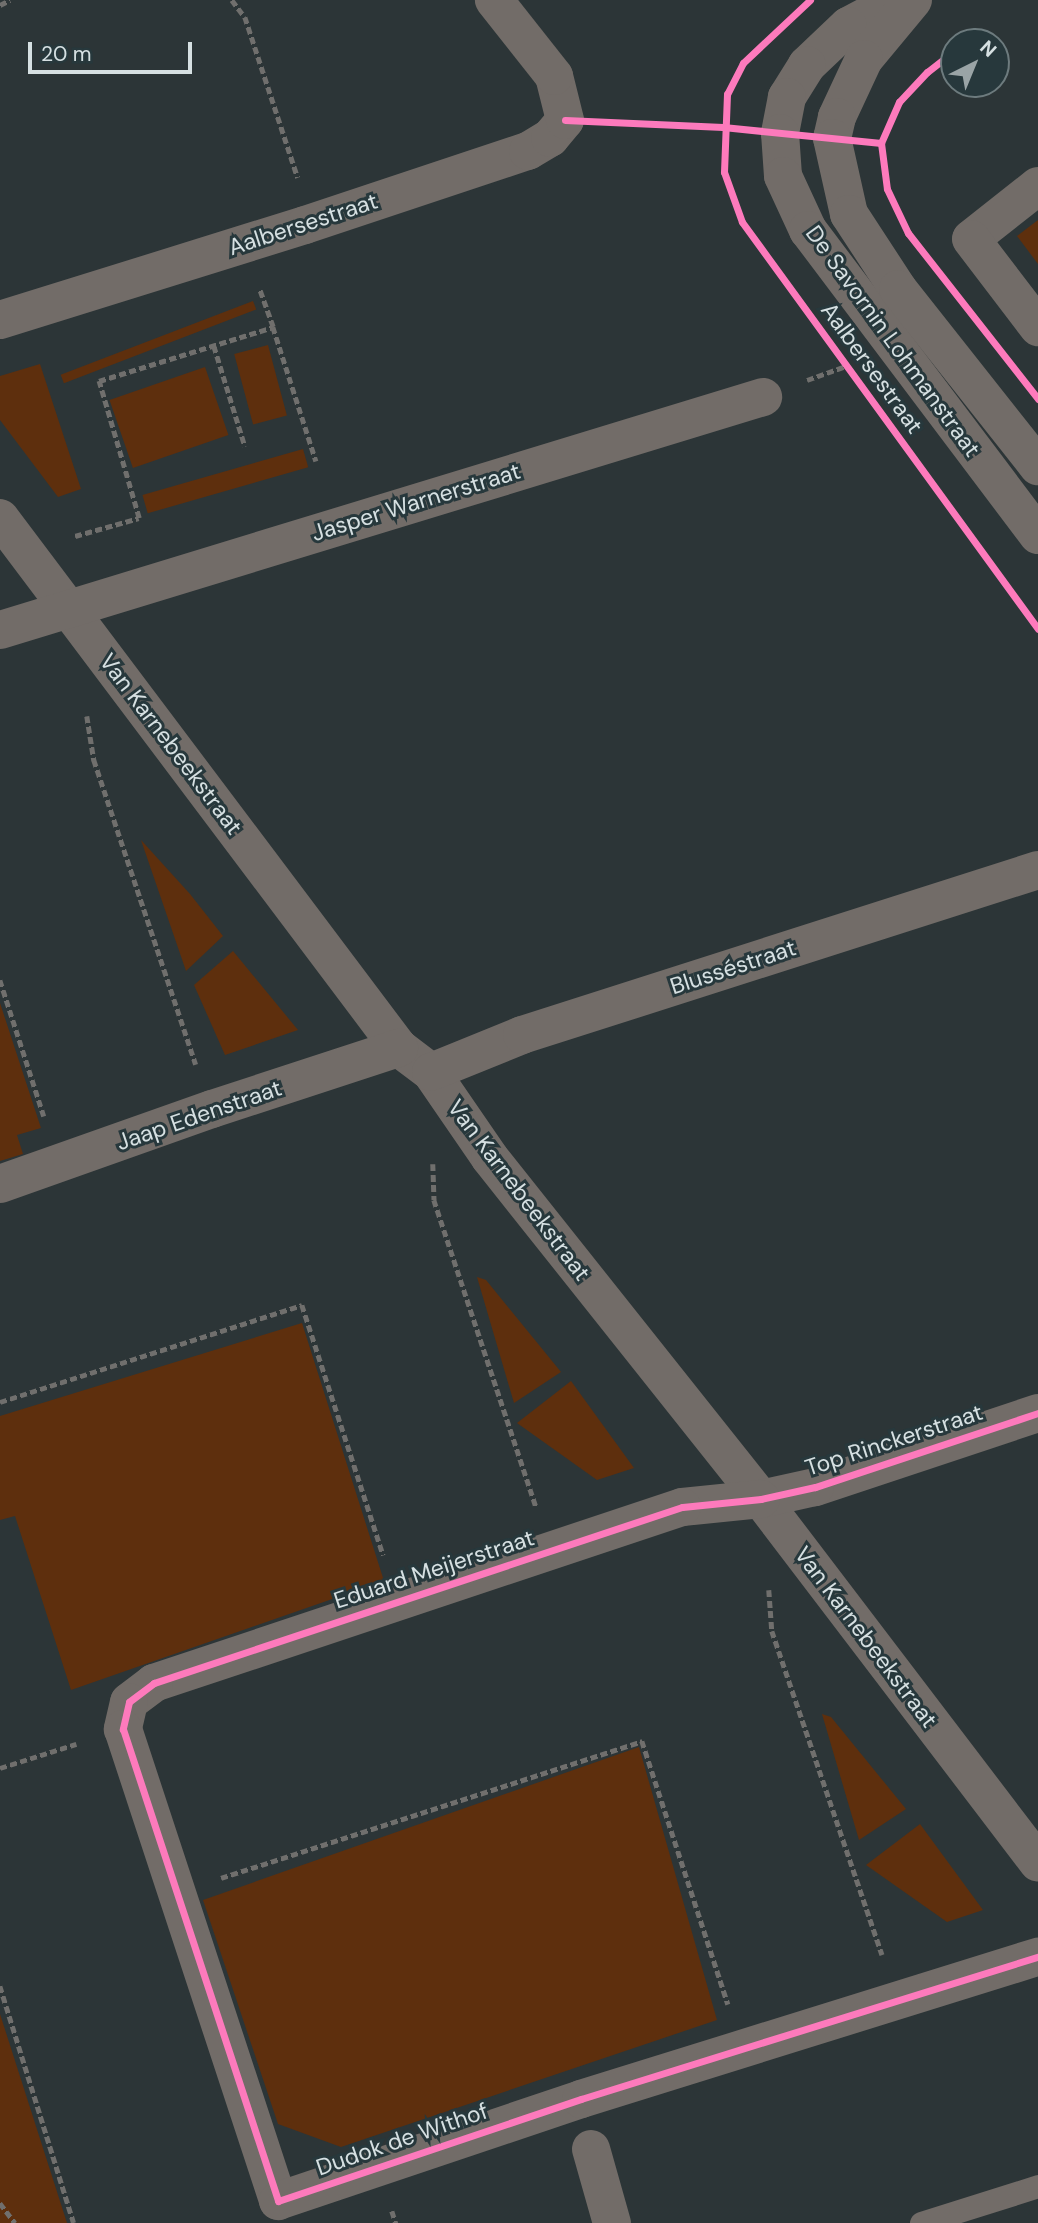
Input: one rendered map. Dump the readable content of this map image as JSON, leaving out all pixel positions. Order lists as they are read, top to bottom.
{
  "streets": {
    "street": [
      "Aalbersestraat",
      "De Savornin Lohmanstraat",
      "Jasper Warnerstraat",
      "Van Karnebeekstraat",
      "Blusséstraat",
      "Jaap Edenstraat",
      "Top Rinckerstraat",
      "Eduard Meijerstraat",
      "Dudok de Withof"
    ]
  },
  "crossings": [
    ["Jasper Warnerstraat", "Van Karnebeekstraat"],
    ["Van Karnebeekstraat", "Blusséstraat"],
    ["Van Karnebeekstraat", "Jaap Edenstraat"],
    ["Van Karnebeekstraat", "Top Rinckerstraat"],
    ["Van Karnebeekstraat", "Eduard Meijerstraat"],
    ["Top Rinckerstraat", "Eduard Meijerstraat"],
    ["Eduard Meijerstraat", "Dudok de Withof"]
  ],
  "scale_bar": "20 m",
  "north": "top right"
}
